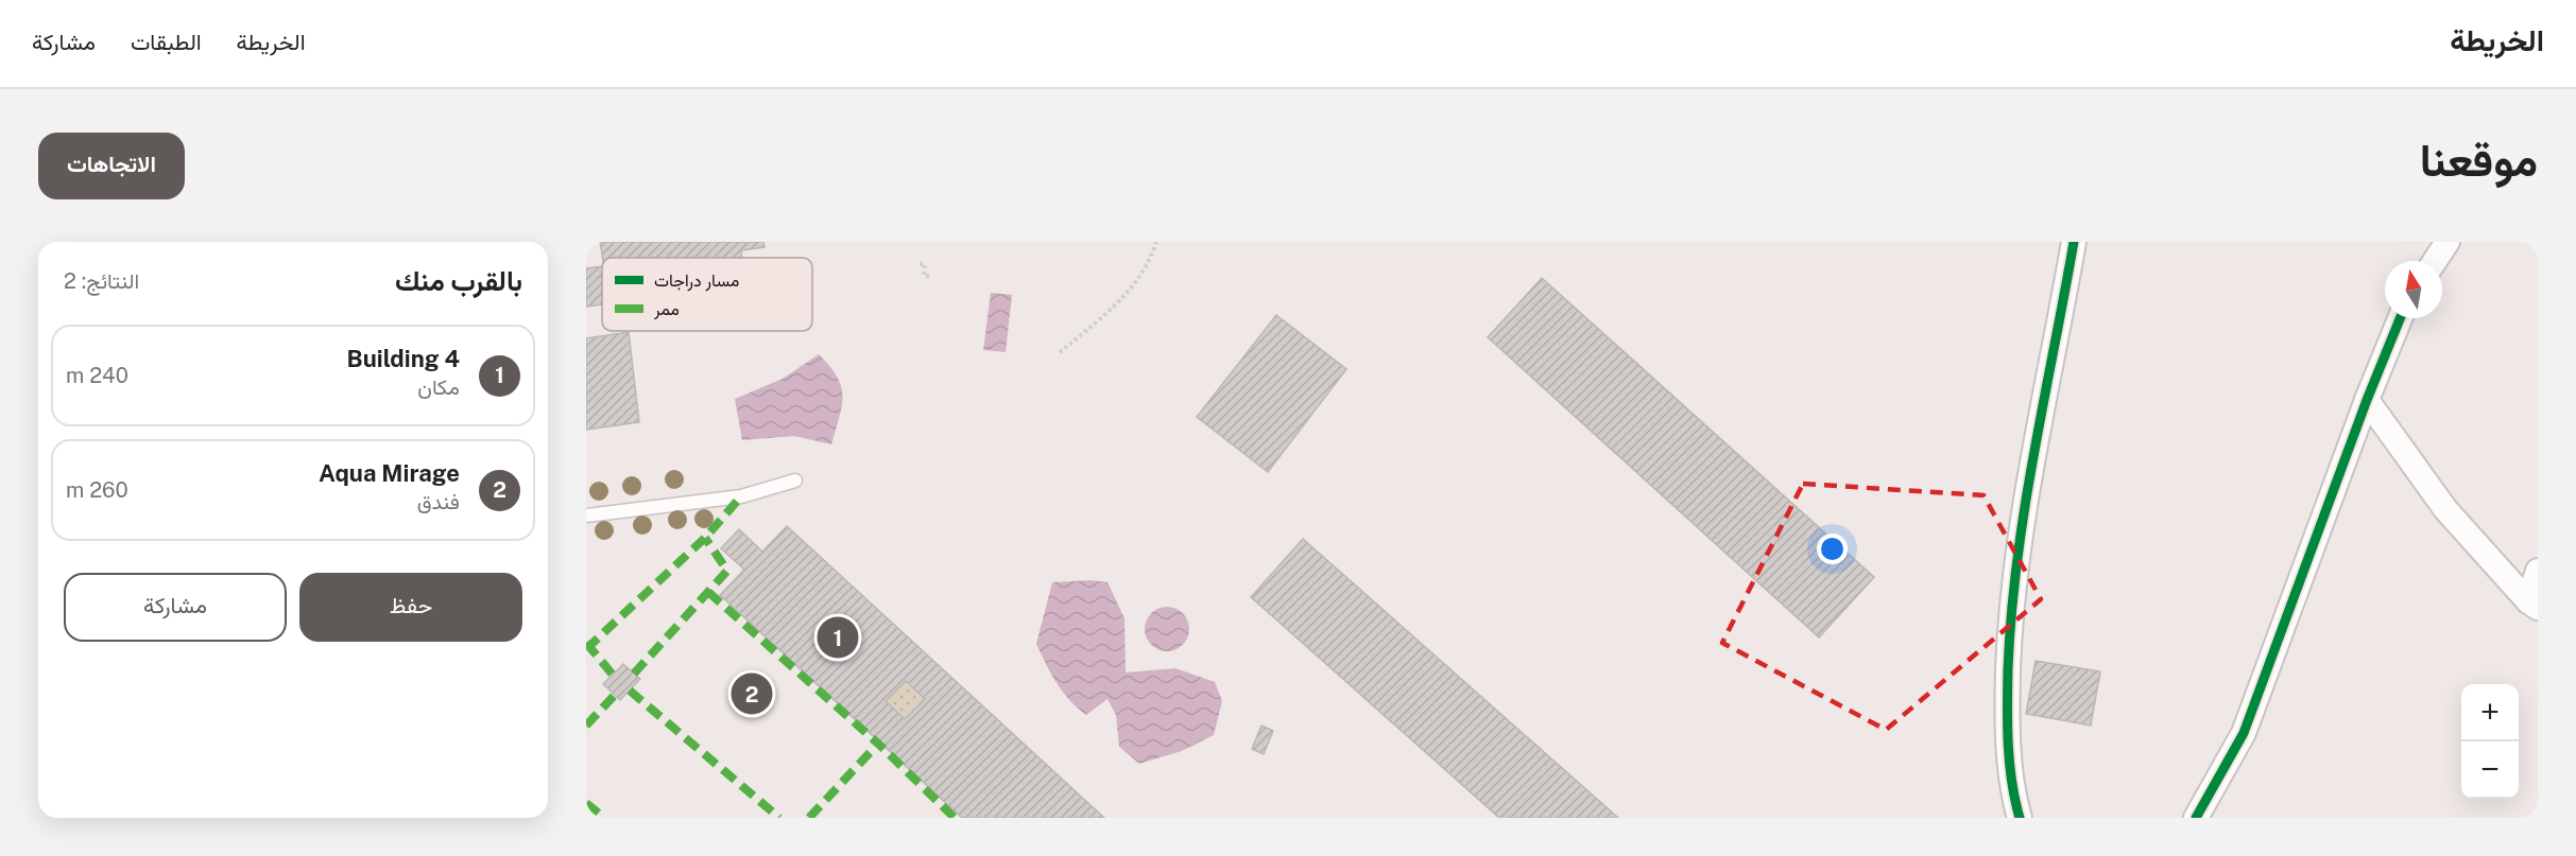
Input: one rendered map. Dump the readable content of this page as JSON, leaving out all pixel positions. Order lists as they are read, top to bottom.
{
  "legend": ["مسار دراجات", "ممر"],
  "north": "top",
  "page": {
    "header": "الخريطة",
    "nav": ["الخريطة", "الطبقات", "مشاركة"],
    "title": "موقعنا",
    "buttons": [
      "الاتجاهات",
      ["حفظ", "مشاركة"]
    ],
    "heading": ["بالقرب منك", "النتائج: 2"],
    "list": [
      {
        "mark": "1",
        "name": "Building 4",
        "note": "مكان",
        "value": "240 m"
      },
      {
        "mark": "2",
        "name": "Aqua Mirage",
        "note": "فندق",
        "value": "260 m"
      }
    ],
    "pins": ["1", "2"],
    "map_buttons": ["+", "−"]
  }
}
